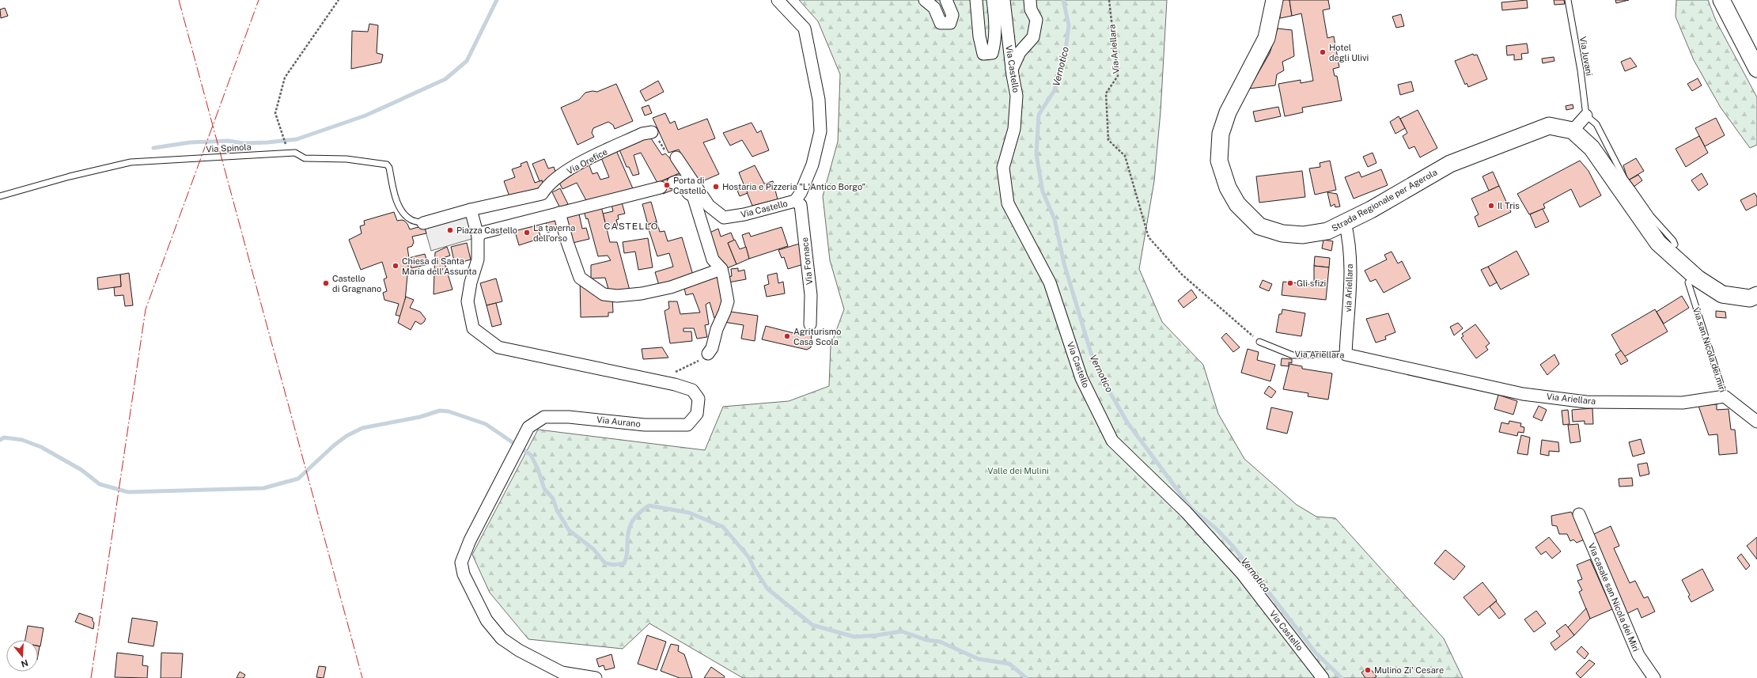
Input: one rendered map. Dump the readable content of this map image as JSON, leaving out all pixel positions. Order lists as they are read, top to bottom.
{
  "streets": {
    "main road": ["Strada Regionale per Agerola"],
    "street": [
      "Via Ariellara",
      "Via Castello",
      "Via Orefice",
      "Via Fornace",
      "via Ariellara",
      "Via san Nicola dei miri",
      "Via Aurano",
      "Via casale san Nicola dei Miri"
    ],
    "lane": ["Via Juvani", "Via Spinola"]
  },
  "crossings": [
    ["Via Ariellara", "via Ariellara"],
    ["Via Ariellara", "Via san Nicola dei miri"],
    ["Via Castello", "Via Fornace"],
    ["Via Spinola", "Via Orefice"],
    ["Via Orefice", "Via Aurano"],
    ["Strada Regionale per Agerola", "via Ariellara"],
    ["Strada Regionale per Agerola", "Via san Nicola dei miri"]
  ],
  "districts": ["CASTELLO"],
  "water": ["Vernotico"],
  "parks": ["Valle dei Mulini"],
  "places": [
    "Hotel degli Ulivi",
    "Porta di Castello",
    "Hostaria e Pizzeria \"L'Antico Borgo\"",
    "Il Tris",
    "Piazza Castello",
    "La taverna dell'orso",
    "Chiesa di Santa Maria dell'Assunta",
    "Castello di Gragnano",
    "Gli sfizi",
    "Agriturismo Casa Scola",
    "Mulino Zi' Cesare"
  ],
  "north": "bottom"
}
